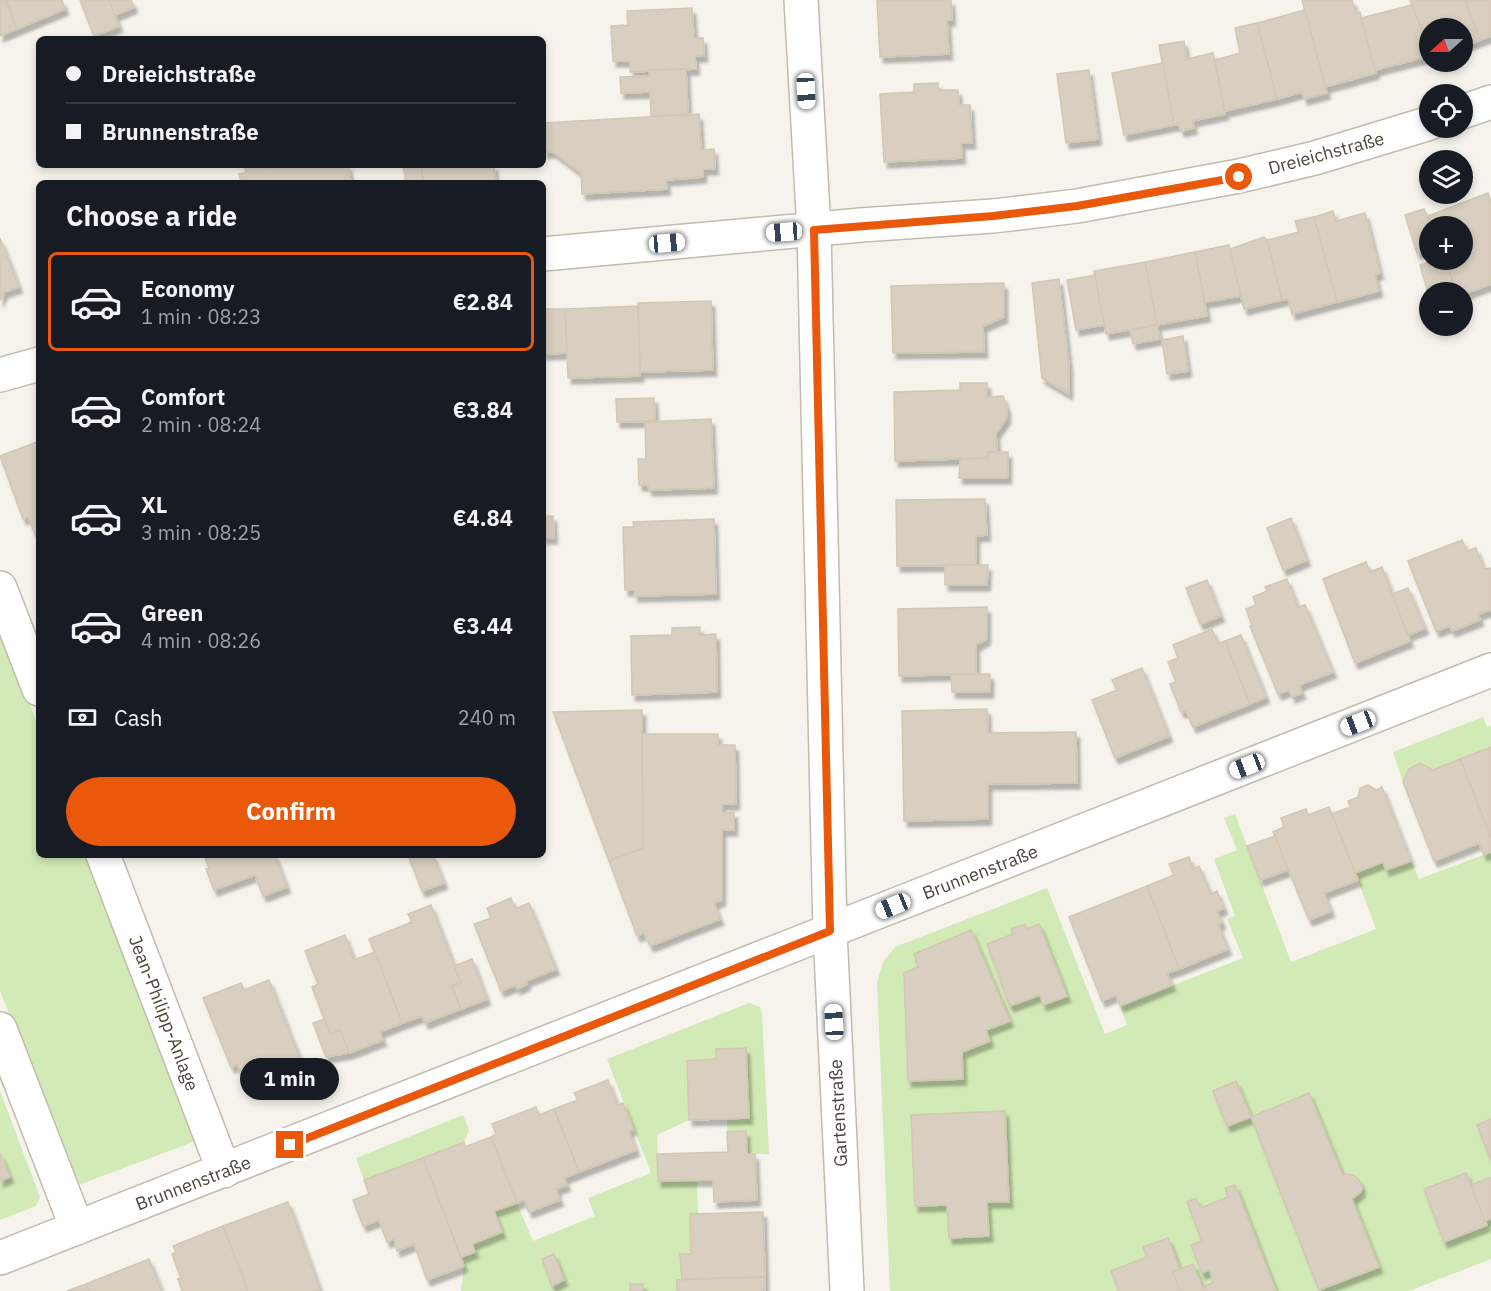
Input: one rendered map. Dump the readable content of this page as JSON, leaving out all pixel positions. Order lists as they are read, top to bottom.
{
  "streets": {
    "street": [
      "Dreieichstraße",
      "Brunnenstraße",
      "Jean-Philipp-Anlage",
      "Gartenstraße"
    ]
  },
  "crossings": [
    ["Dreieichstraße", "Gartenstraße"],
    ["Brunnenstraße", "Jean-Philipp-Anlage"],
    ["Brunnenstraße", "Gartenstraße"]
  ],
  "north": "left",
  "page": {
    "map_buttons": ["+", "−"],
    "banner": ["Dreieichstraße", "Brunnenstraße"],
    "heading": "Choose a ride",
    "list": [
      {
        "name": "Economy",
        "note": "1 min · 08:23",
        "value": "€2.84"
      },
      {
        "name": "Comfort",
        "note": "2 min · 08:24",
        "value": "€3.84"
      },
      {
        "name": "XL",
        "note": "3 min · 08:25",
        "value": "€4.84"
      },
      {
        "name": "Green",
        "note": "4 min · 08:26",
        "value": "€3.44"
      }
    ],
    "pay": ["Cash", "240 m"],
    "buttons": "Confirm",
    "bubble": "1 min"
  }
}
